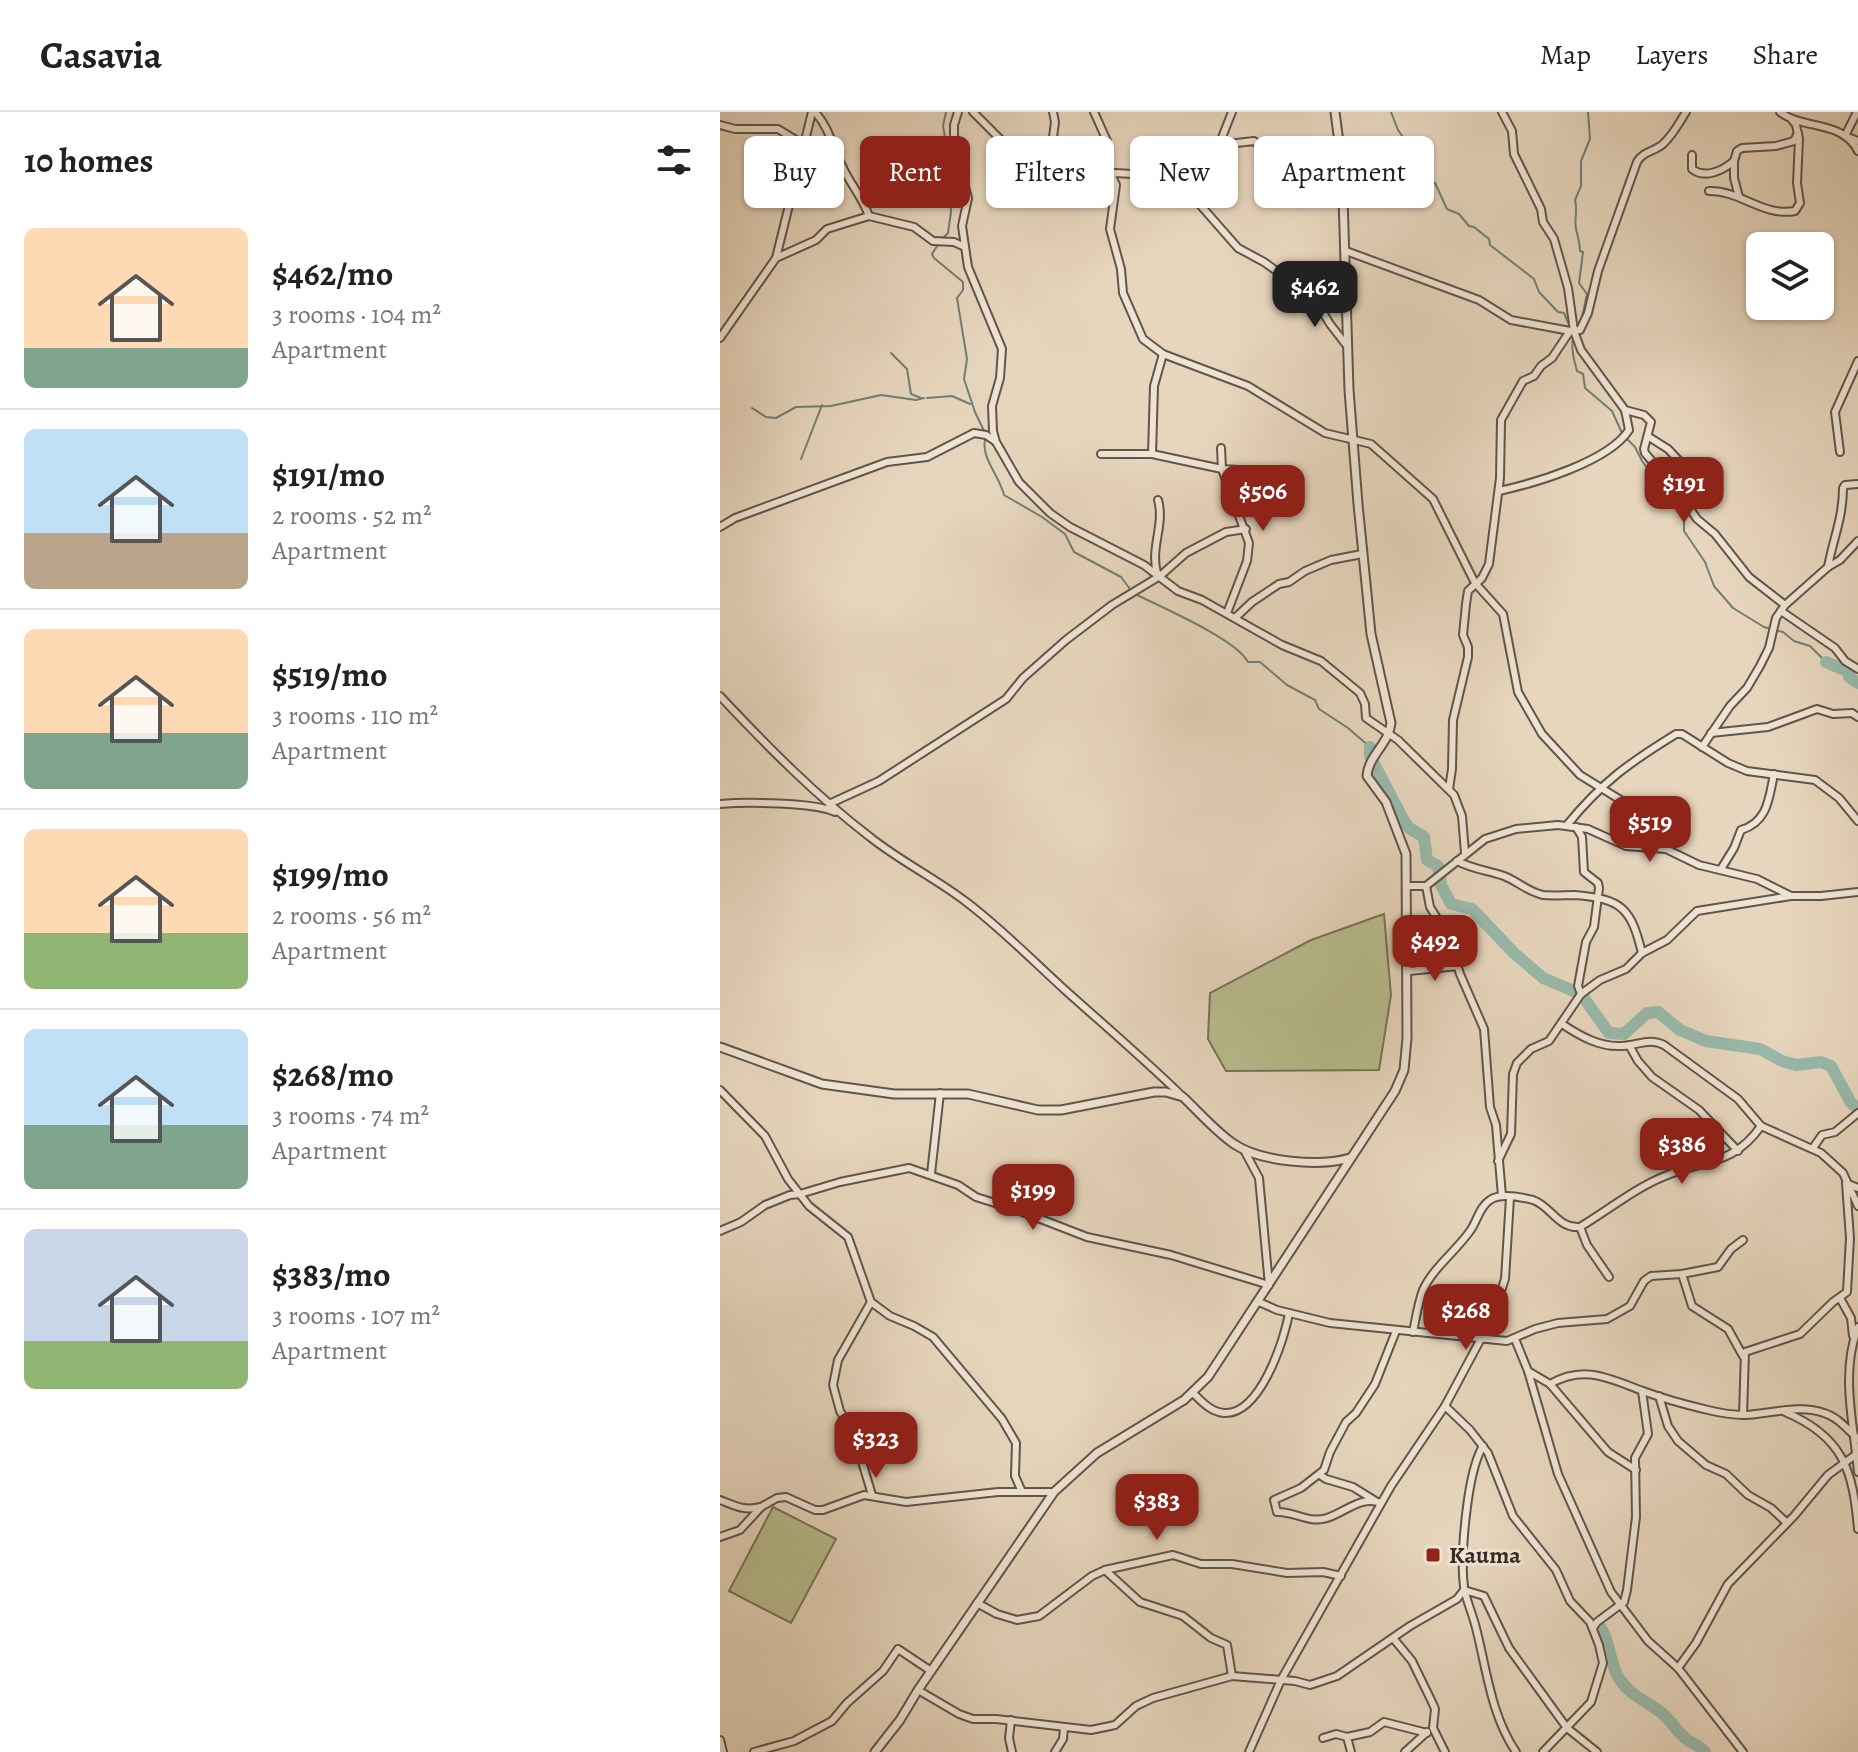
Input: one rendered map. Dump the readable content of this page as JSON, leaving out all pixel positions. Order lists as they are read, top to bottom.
{
  "places": {
    "transit": ["Kauma"]
  },
  "page": {
    "header": "Casavia",
    "nav": ["Map", "Layers", "Share"],
    "heading": "10 homes",
    "chip": [
      "Buy",
      "Rent",
      "Filters",
      "New",
      "Apartment"
    ],
    "list": [
      {
        "name": "$462/mo",
        "note": "3 rooms · 104 m² · Apartment"
      },
      {
        "name": "$191/mo",
        "note": "2 rooms · 52 m² · Apartment"
      },
      {
        "name": "$519/mo",
        "note": "3 rooms · 110 m² · Apartment"
      },
      {
        "name": "$199/mo",
        "note": "2 rooms · 56 m² · Apartment"
      },
      {
        "name": "$268/mo",
        "note": "3 rooms · 74 m² · Apartment"
      },
      {
        "name": "$383/mo",
        "note": "3 rooms · 107 m² · Apartment"
      }
    ],
    "price": [
      "$462",
      "$191",
      "$506",
      "$519",
      "$492",
      "$386",
      "$199",
      "$268",
      "$323",
      "$383"
    ]
  }
}
